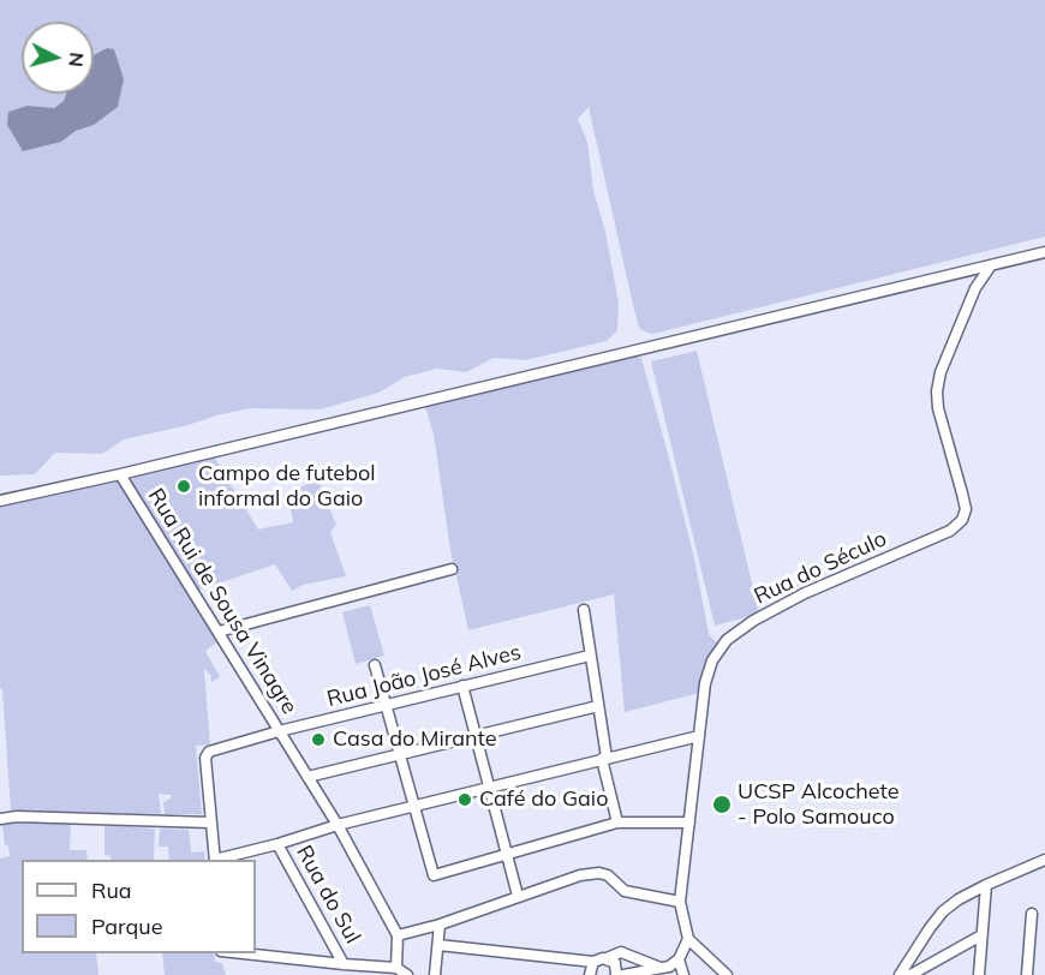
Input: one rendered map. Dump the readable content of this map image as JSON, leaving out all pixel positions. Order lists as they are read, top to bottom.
{
  "streets": {
    "street": [
      "Rua do Século",
      "Rua Rui de Sousa Vinagre",
      "Rua João José Alves",
      "Rua do Sul"
    ]
  },
  "crossings": [
    ["Rua Rui de Sousa Vinagre", "Rua João José Alves"]
  ],
  "places": [
    "Campo de futebol informal do Gaio",
    "Casa do Mirante",
    "Café do Gaio",
    "UCSP Alcochete - Polo Samouco"
  ],
  "legend": ["Rua", "Parque"],
  "north": "right"
}
